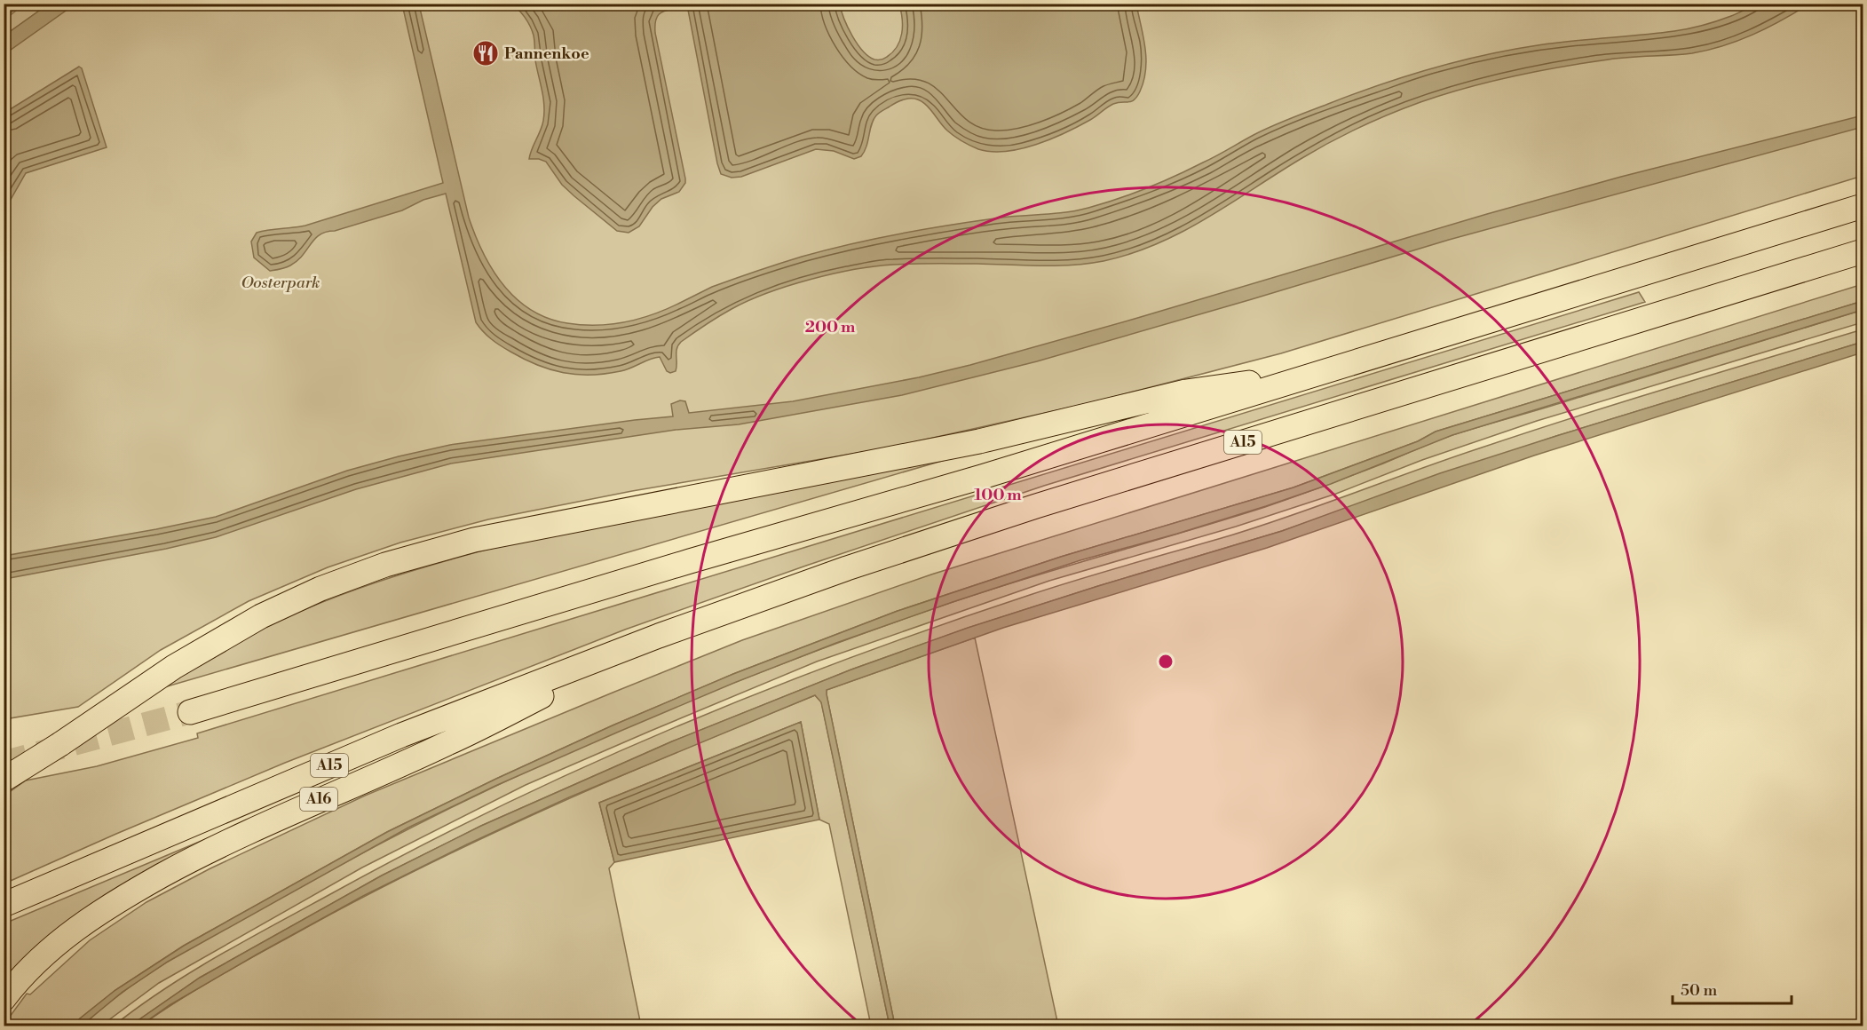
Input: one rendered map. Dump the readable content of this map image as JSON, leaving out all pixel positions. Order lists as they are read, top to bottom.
{
  "streets": {
    "highway": ["A15", "A16"]
  },
  "crossings": [
    ["A15", "A16"]
  ],
  "parks": ["Oosterpark"],
  "places": {
    "restaurant": ["Pannenkoe"]
  },
  "scale_bar": "50 m",
  "rings": ["200 m", "100 m"]
}
